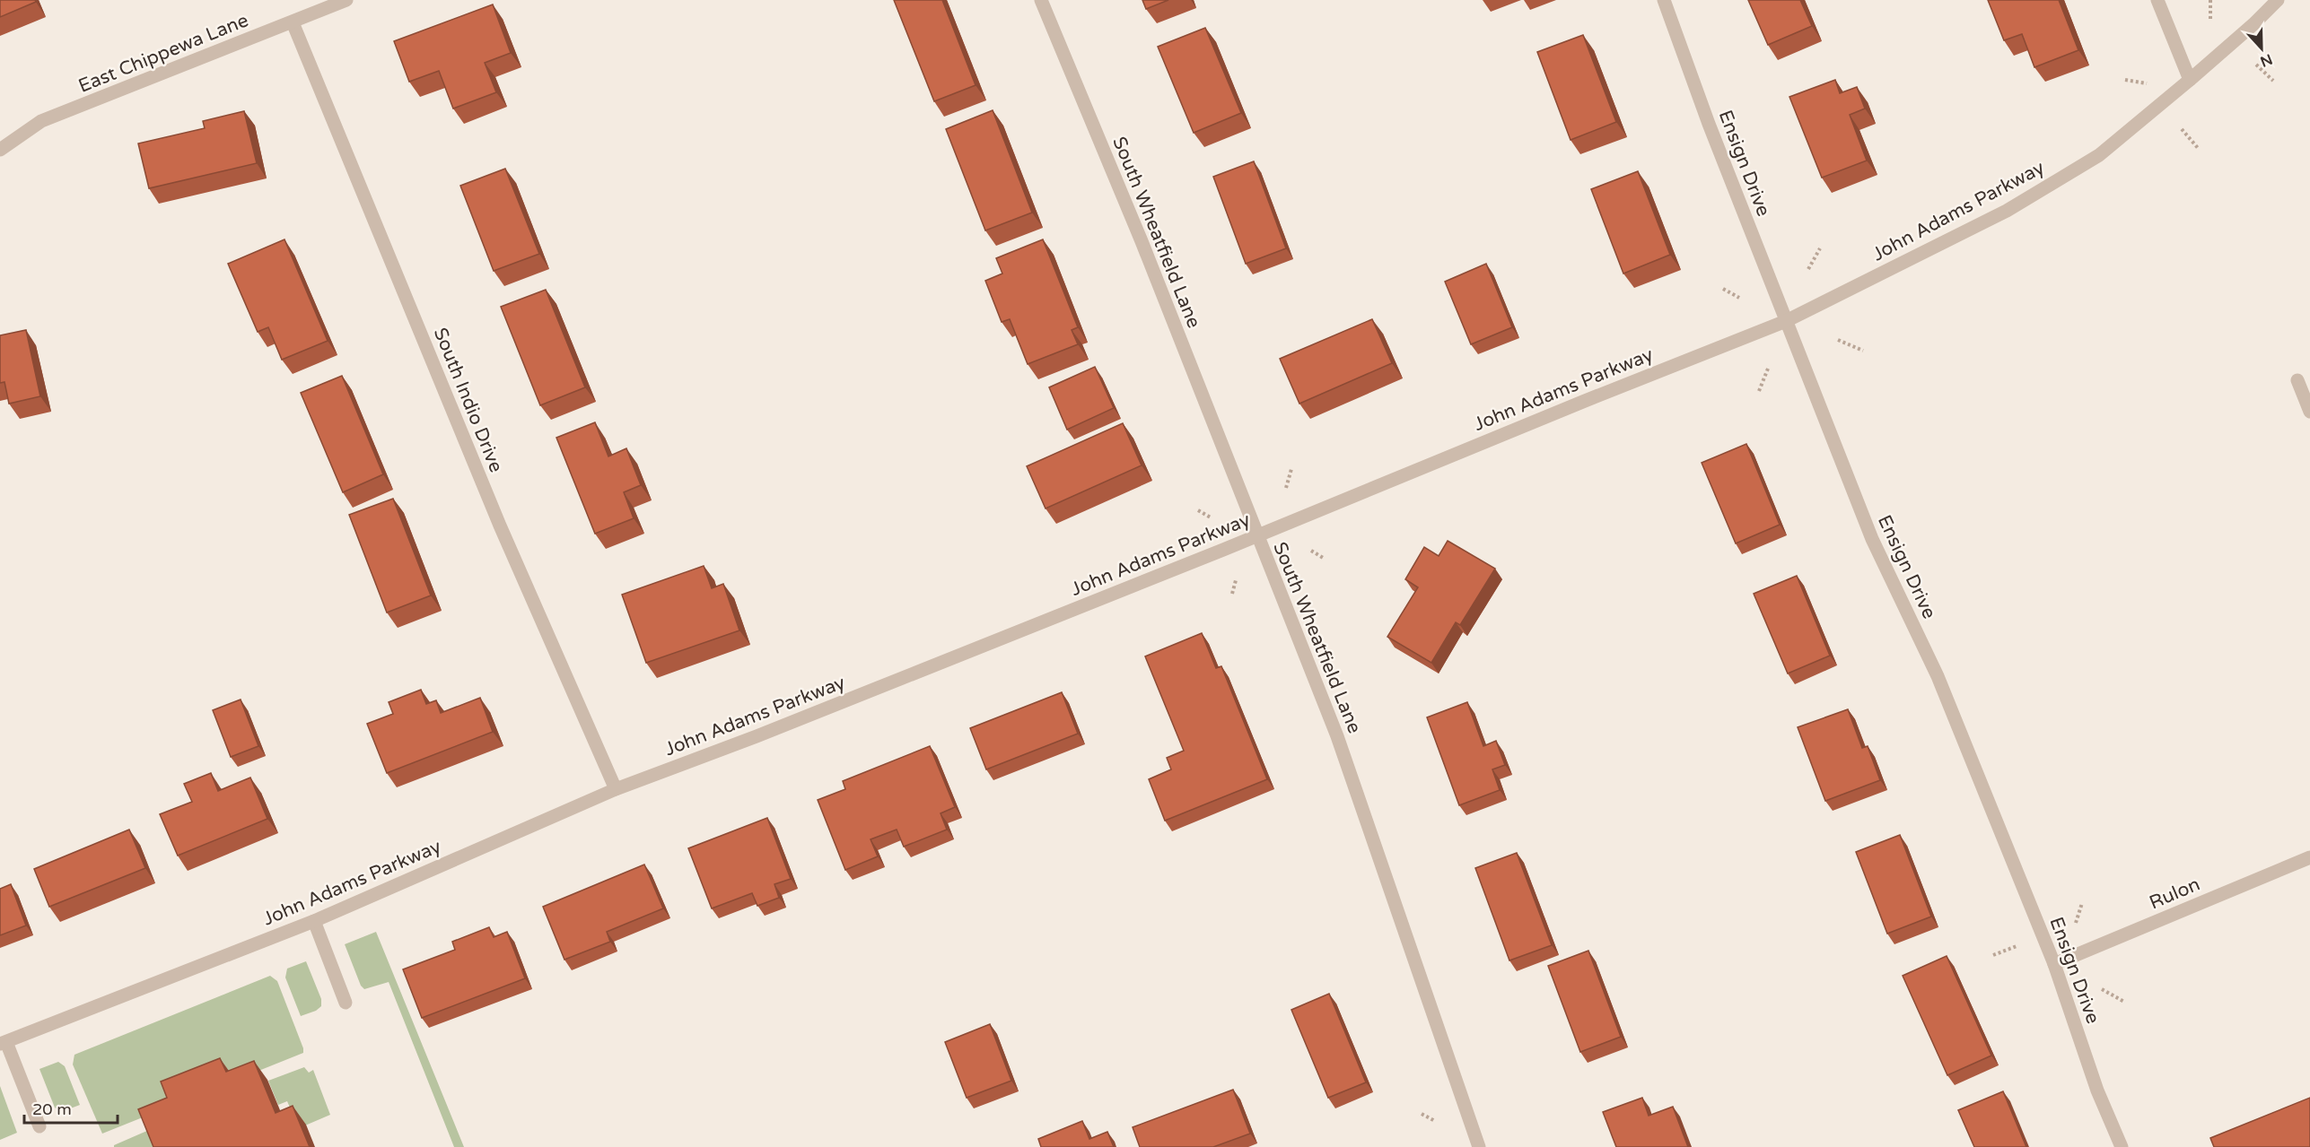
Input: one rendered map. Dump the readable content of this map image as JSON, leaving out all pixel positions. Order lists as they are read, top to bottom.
{
  "streets": {
    "street": [
      "East Chippewa Lane",
      "Ensign Drive",
      "John Adams Parkway",
      "South Wheatfield Lane",
      "South Indio Drive",
      "Rulon"
    ]
  },
  "crossings": [
    ["East Chippewa Lane", "South Indio Drive"],
    ["Ensign Drive", "John Adams Parkway"],
    ["Ensign Drive", "Rulon"],
    ["John Adams Parkway", "South Wheatfield Lane"],
    ["John Adams Parkway", "South Indio Drive"]
  ],
  "scale_bar": "20 m",
  "north": "bottom"
}
